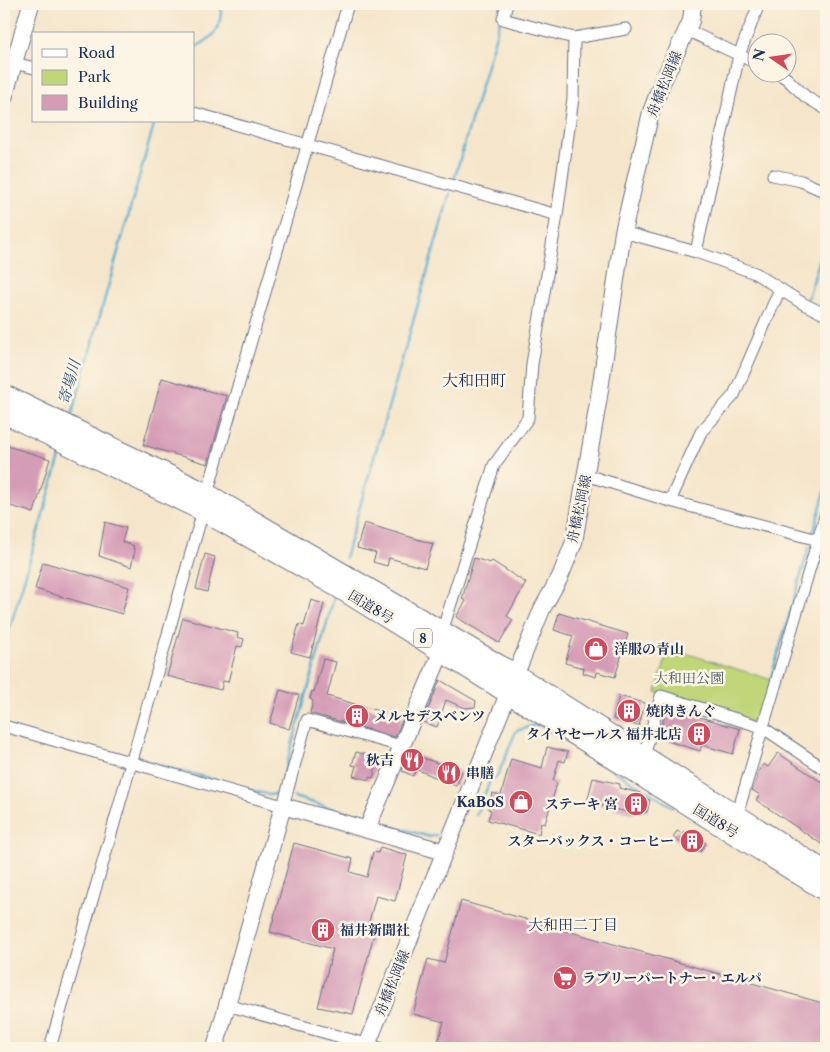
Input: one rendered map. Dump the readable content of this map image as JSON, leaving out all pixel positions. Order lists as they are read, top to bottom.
{
  "streets": {
    "highway": ["国道8号", "8"],
    "main road": ["舟橋松岡線"]
  },
  "crossings": [
    ["舟橋松岡線", "国道8号"]
  ],
  "districts": ["大和田町", "大和田二丁目"],
  "water": ["寄場川"],
  "parks": ["大和田公園"],
  "places": {
    "shop": ["洋服の青山", "KaBoS"],
    "building": [
      "焼肉きんぐ",
      "メルセデスベンツ",
      "タイヤセールス 福井北店",
      "ステーキ 宮",
      "スターバックス・コーヒー",
      "福井新聞社"
    ],
    "restaurant": ["秋吉", "串膳"],
    "supermarket": ["ラブリーパートナー・エルパ"]
  },
  "legend": ["Road", "Park", "Building"],
  "north": "left"
}
